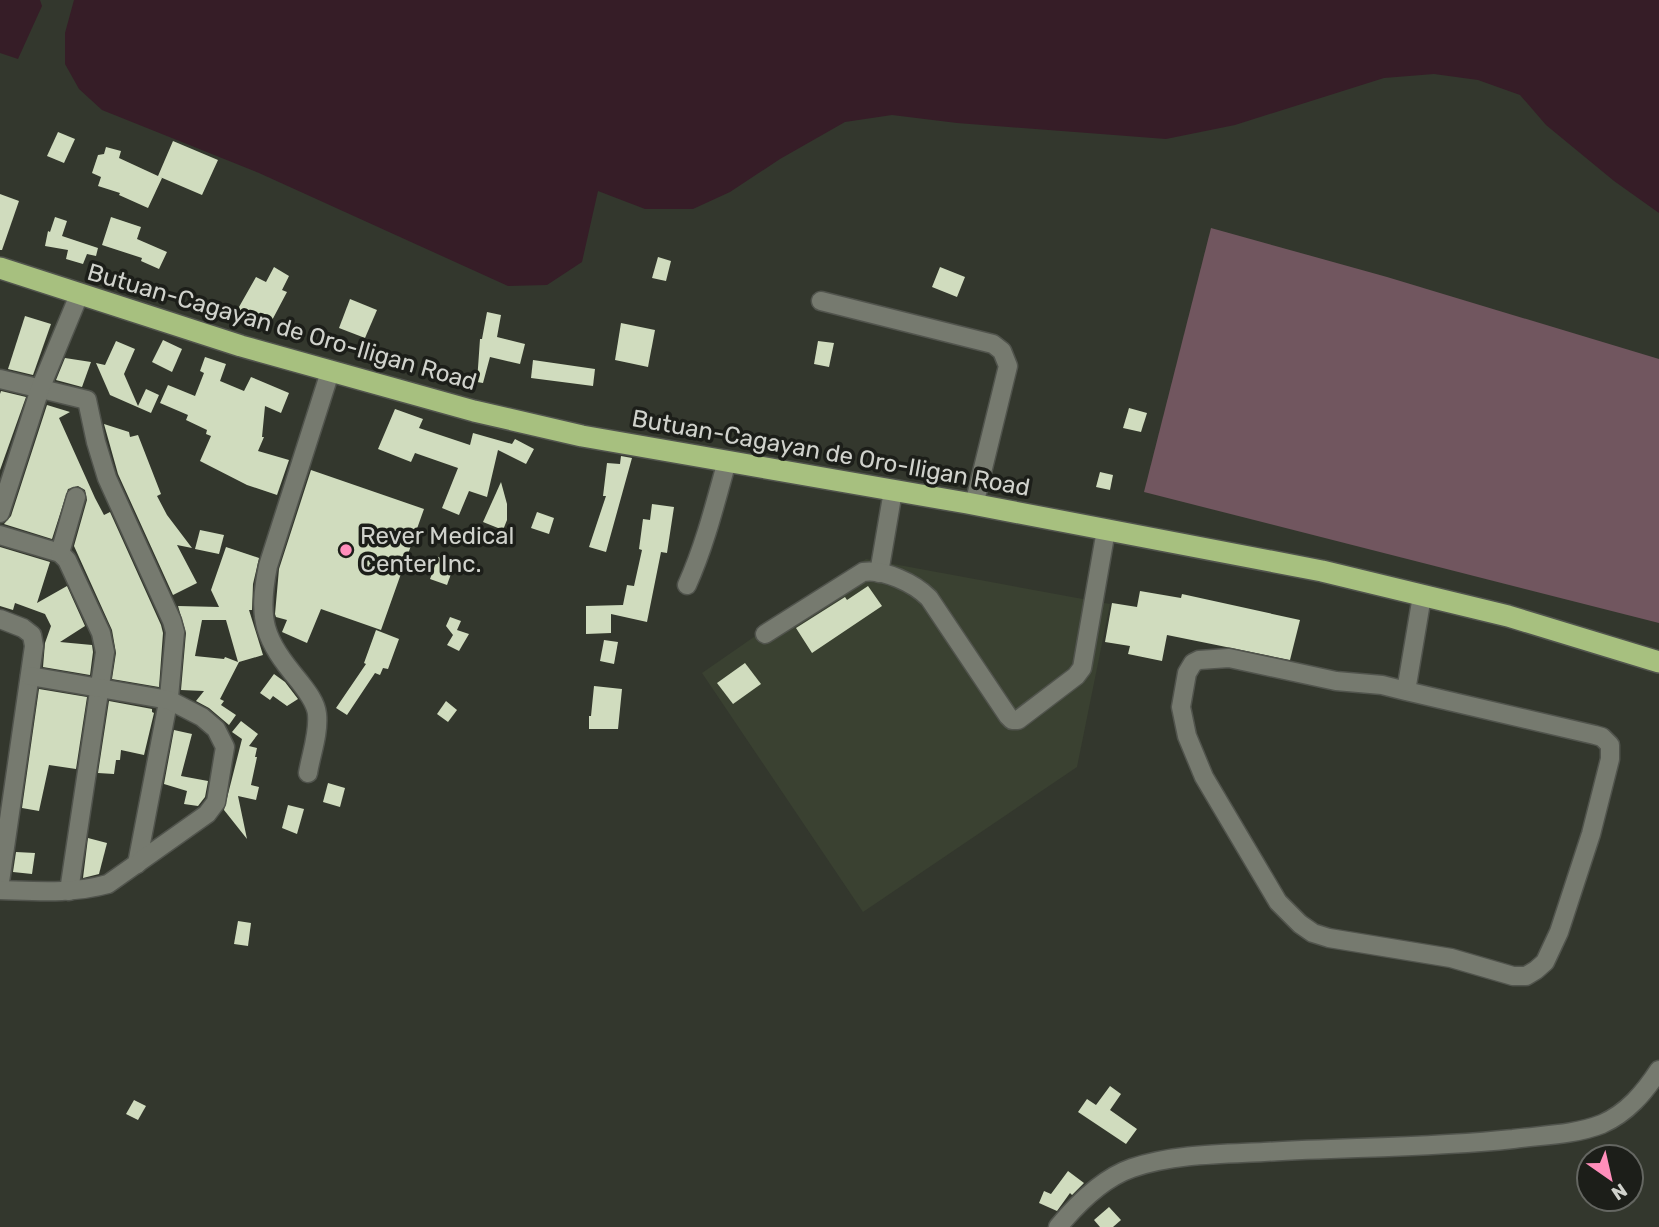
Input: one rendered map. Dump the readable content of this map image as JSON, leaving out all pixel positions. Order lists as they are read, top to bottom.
{
  "streets": {
    "highway": ["Butuan-Cagayan de Oro-Iligan Road"]
  },
  "places": ["Rever Medical Center Inc."],
  "north": "bottom right"
}
